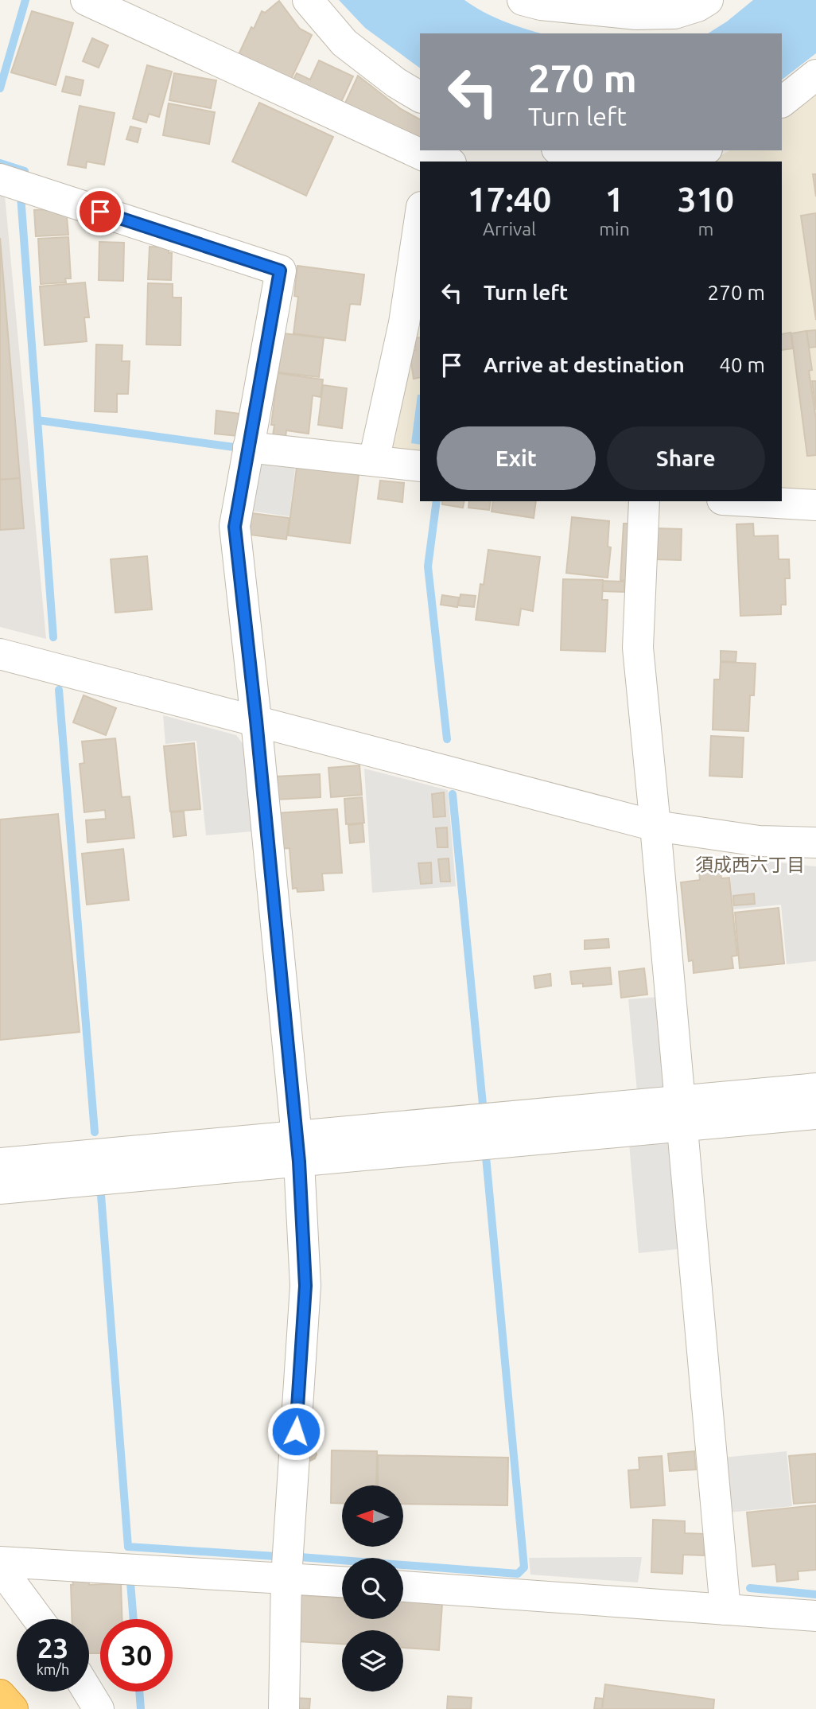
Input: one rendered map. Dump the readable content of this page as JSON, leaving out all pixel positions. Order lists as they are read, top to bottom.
{
  "districts": ["須成西六丁目"],
  "north": "left",
  "page": {
    "turn": ["270 m", "Turn left"],
    "eta": [
      "17:40",
      "Arrival",
      "1",
      "min",
      "310",
      "m"
    ],
    "list": [
      {
        "name": "Turn left",
        "value": "270 m"
      },
      {
        "name": "Arrive at destination",
        "value": "40 m"
      }
    ],
    "buttons": ["Exit", "Share"],
    "speed": "23 km/h",
    "limit": "30"
  }
}
